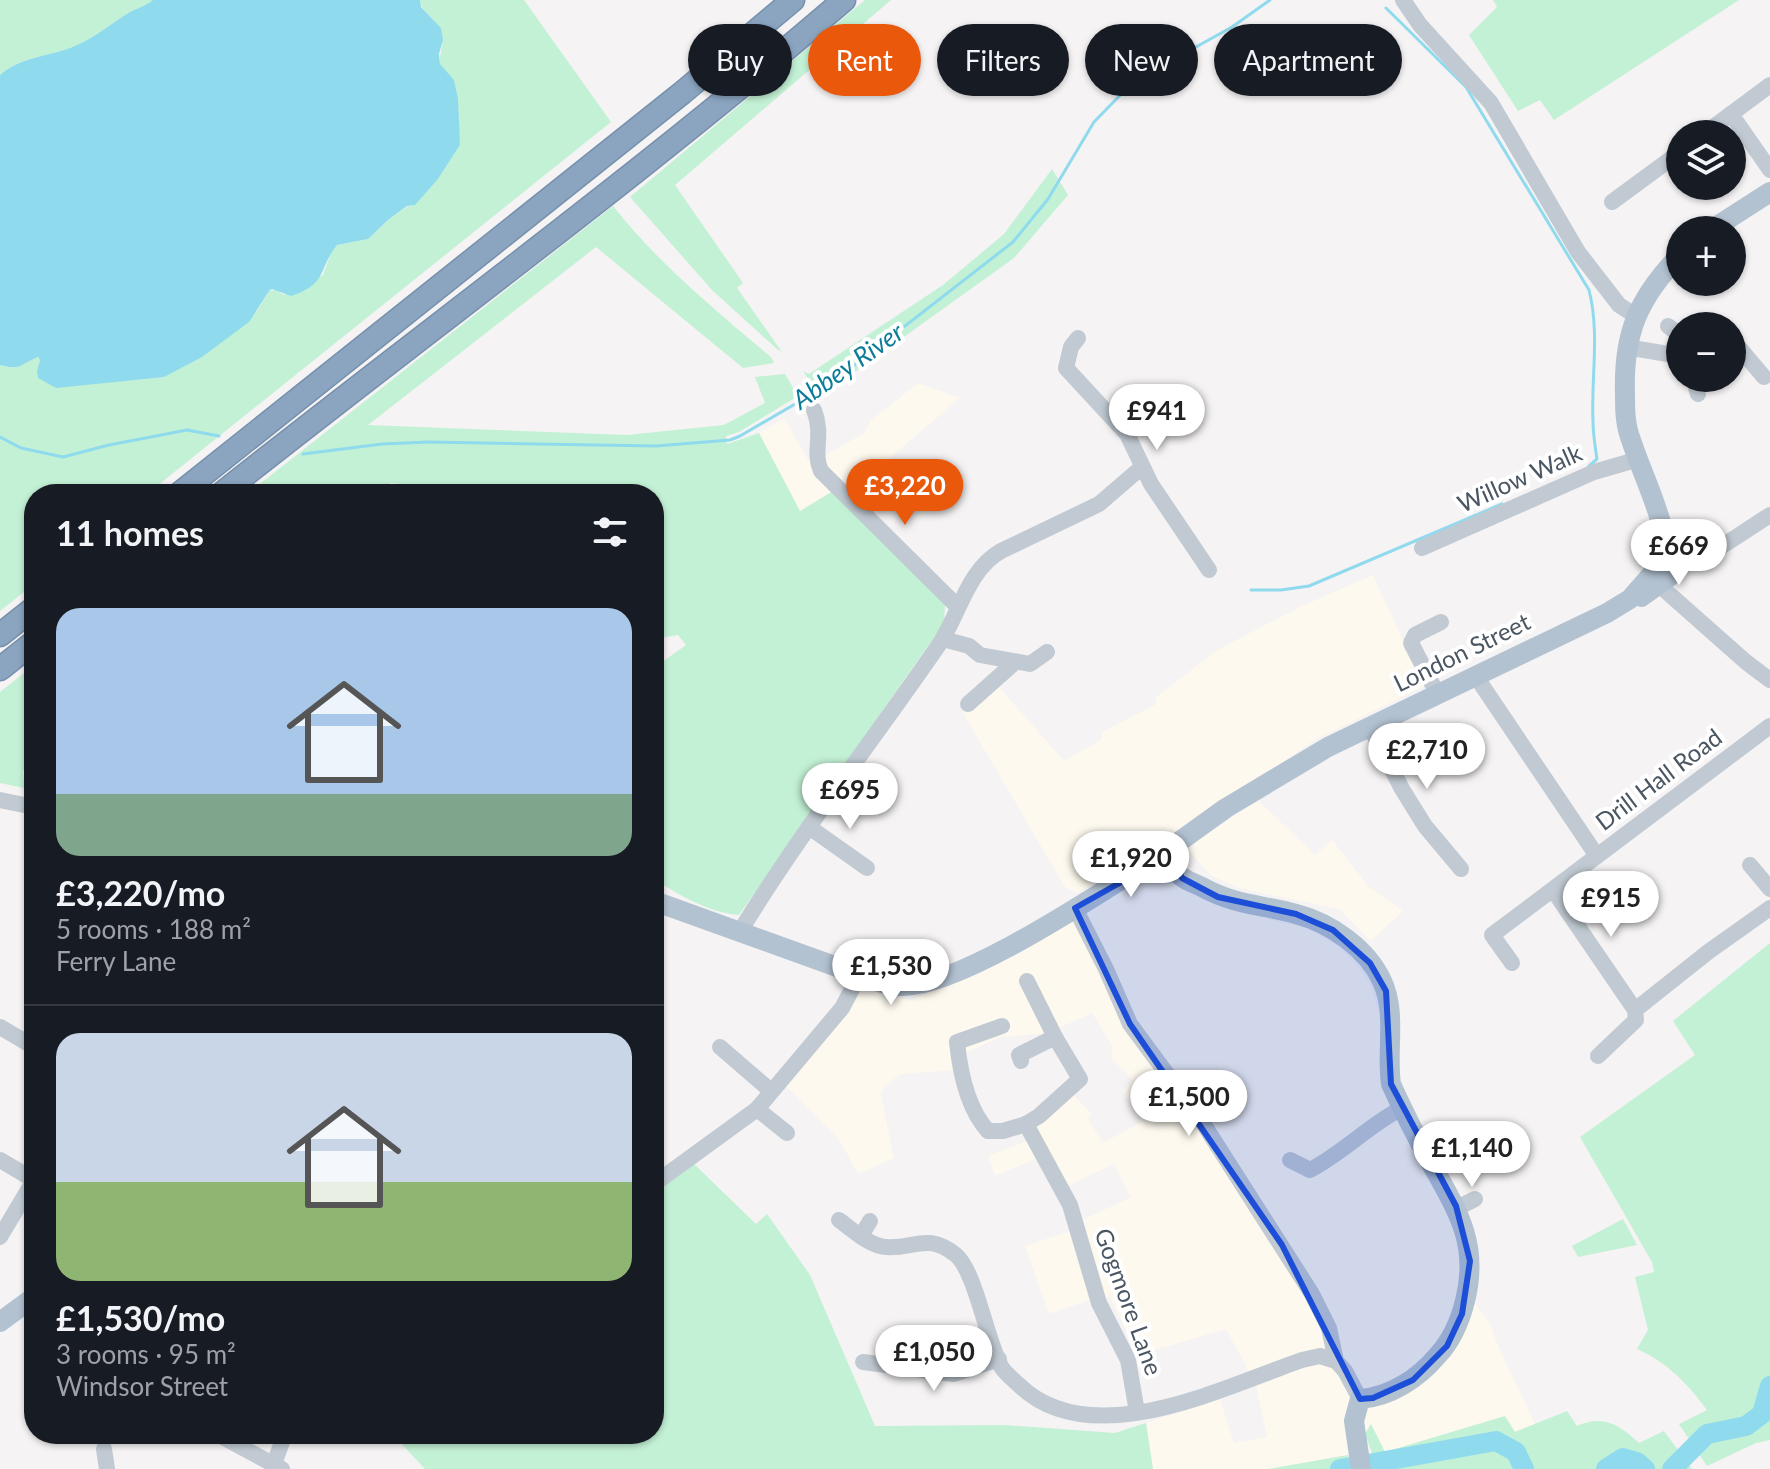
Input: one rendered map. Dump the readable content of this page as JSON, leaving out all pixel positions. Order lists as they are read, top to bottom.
{
  "streets": {
    "main road": ["London Street"],
    "street": ["Willow Walk", "Drill Hall Road", "Gogmore Lane"]
  },
  "crossings": [
    ["London Street", "Drill Hall Road"]
  ],
  "water": ["Abbey River"],
  "page": {
    "chip": [
      "Buy",
      "Rent",
      "Filters",
      "New",
      "Apartment"
    ],
    "map_buttons": ["+", "−"],
    "price": [
      "£941",
      "£3,220",
      "£669",
      "£2,710",
      "£695",
      "£1,920",
      "£915",
      "£1,530",
      "£1,500",
      "£1,140",
      "£1,050"
    ],
    "heading": "11 homes",
    "list": [
      {
        "name": "£3,220/mo",
        "note": "5 rooms · 188 m² · Ferry Lane"
      },
      {
        "name": "£1,530/mo",
        "note": "3 rooms · 95 m² · Windsor Street"
      }
    ]
  }
}
